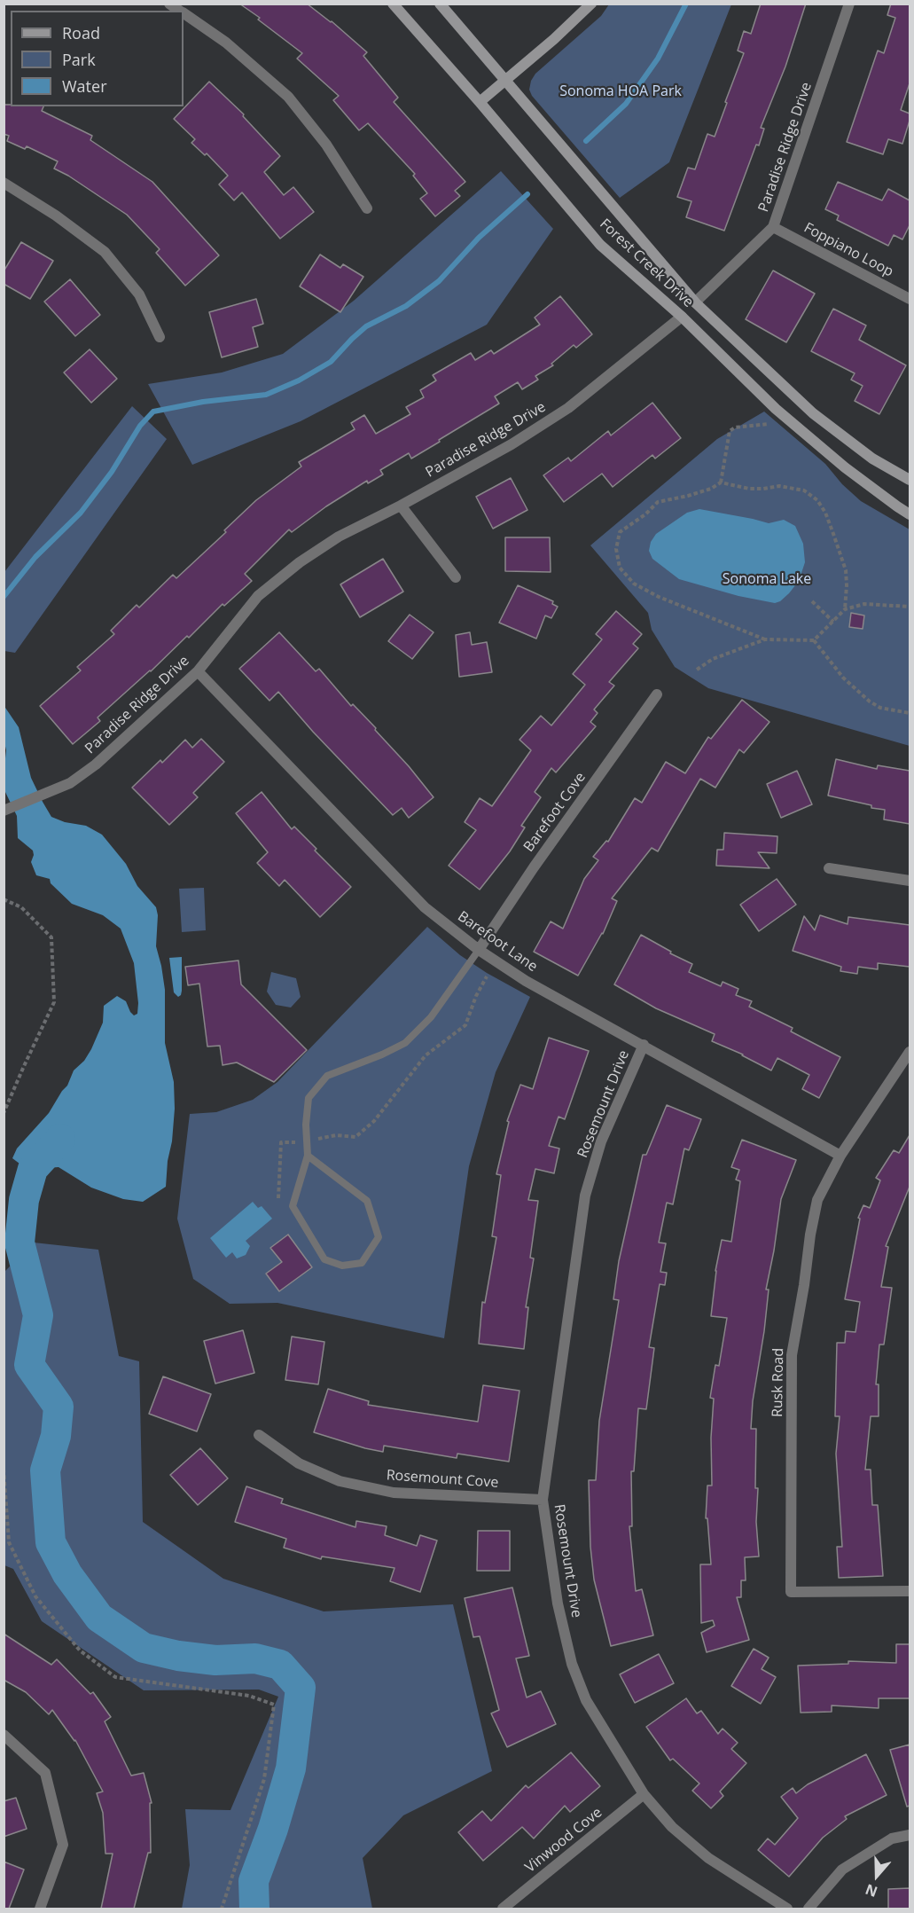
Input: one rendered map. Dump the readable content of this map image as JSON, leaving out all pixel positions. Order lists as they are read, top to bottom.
{
  "streets": {
    "street": [
      "Paradise Ridge Drive",
      "Foppiano Loop",
      "Forest Creek Drive",
      "Barefoot Cove",
      "Barefoot Lane",
      "Rosemount Drive",
      "Rusk Road",
      "Rosemount Cove",
      "Vinwood Cove"
    ]
  },
  "crossings": [
    ["Paradise Ridge Drive", "Foppiano Loop"],
    ["Paradise Ridge Drive", "Forest Creek Drive"],
    ["Paradise Ridge Drive", "Barefoot Lane"],
    ["Barefoot Cove", "Barefoot Lane"],
    ["Barefoot Lane", "Rosemount Drive"],
    ["Barefoot Lane", "Rusk Road"],
    ["Rosemount Drive", "Rosemount Cove"],
    ["Rosemount Drive", "Vinwood Cove"]
  ],
  "parks": ["Sonoma HOA Park", "Sonoma Lake"],
  "legend": ["Road", "Park", "Water"],
  "north": "bottom"
}
